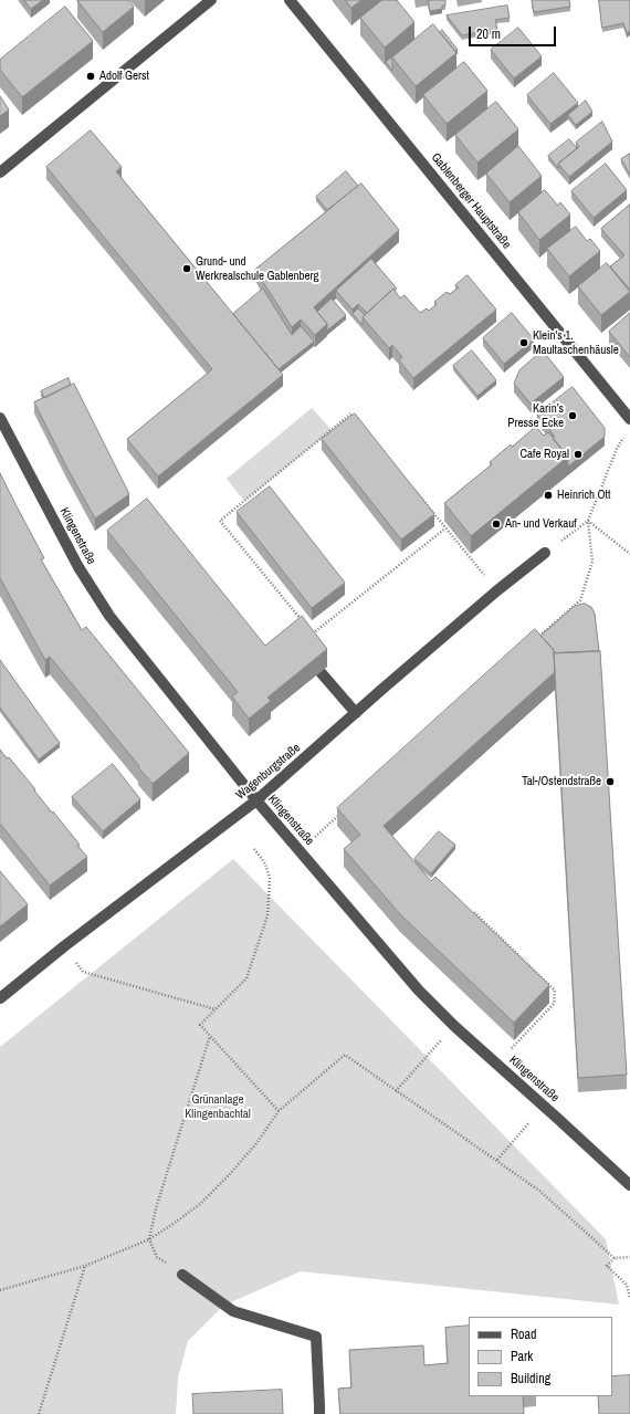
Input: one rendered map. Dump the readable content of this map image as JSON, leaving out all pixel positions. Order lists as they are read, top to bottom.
{
  "streets": {
    "street": ["Gablenberger Hauptstraße", "Klingenstraße", "Wagenburgstraße"]
  },
  "crossings": [
    ["Klingenstraße", "Wagenburgstraße"]
  ],
  "parks": ["Grünanlage Klingenbachtal"],
  "places": [
    "Adolf Gerst",
    "Grund- und Werkrealschule Gablenberg",
    "Klein's 1. Maultaschenhäusle",
    "Karin’s Presse Ecke",
    "Cafe Royal",
    "Heinrich Ott",
    "An- und Verkauf",
    "Tal-/Ostendstraße"
  ],
  "legend": ["Road", "Park", "Building"],
  "scale_bar": "20 m"
}
